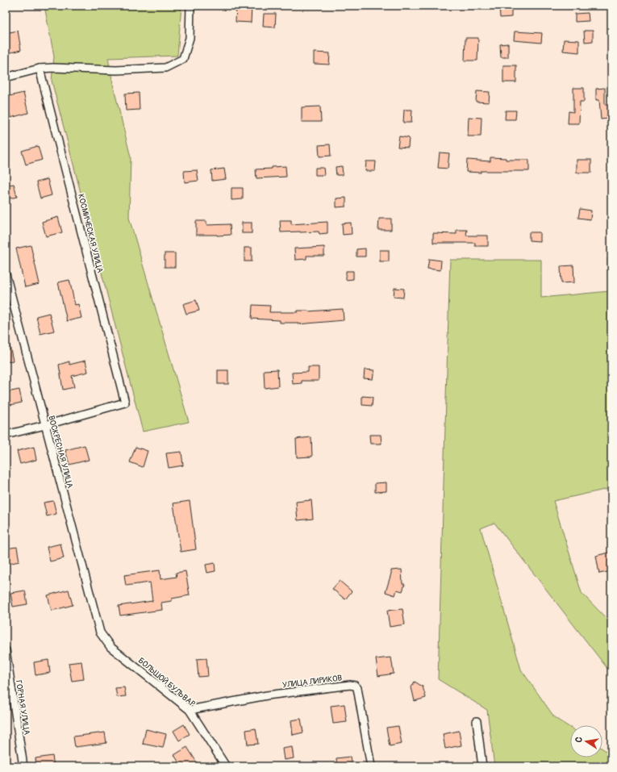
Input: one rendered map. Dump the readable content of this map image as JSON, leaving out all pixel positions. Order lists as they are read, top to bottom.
{
  "streets": {
    "street": [
      "КОСМИЧЕСКАЯ УЛИЦА",
      "ВОСКРЕСНАЯ УЛИЦА",
      "УЛИЦА ЛИРИКОВ",
      "БОЛЬШОЙ БУЛЬВАР",
      "ГОРНАЯ УЛИЦА"
    ]
  },
  "crossings": [
    ["КОСМИЧЕСКАЯ УЛИЦА", "ВОСКРЕСНАЯ УЛИЦА"],
    ["ВОСКРЕСНАЯ УЛИЦА", "БОЛЬШОЙ БУЛЬВАР"],
    ["УЛИЦА ЛИРИКОВ", "БОЛЬШОЙ БУЛЬВАР"]
  ],
  "north": "left"
}
